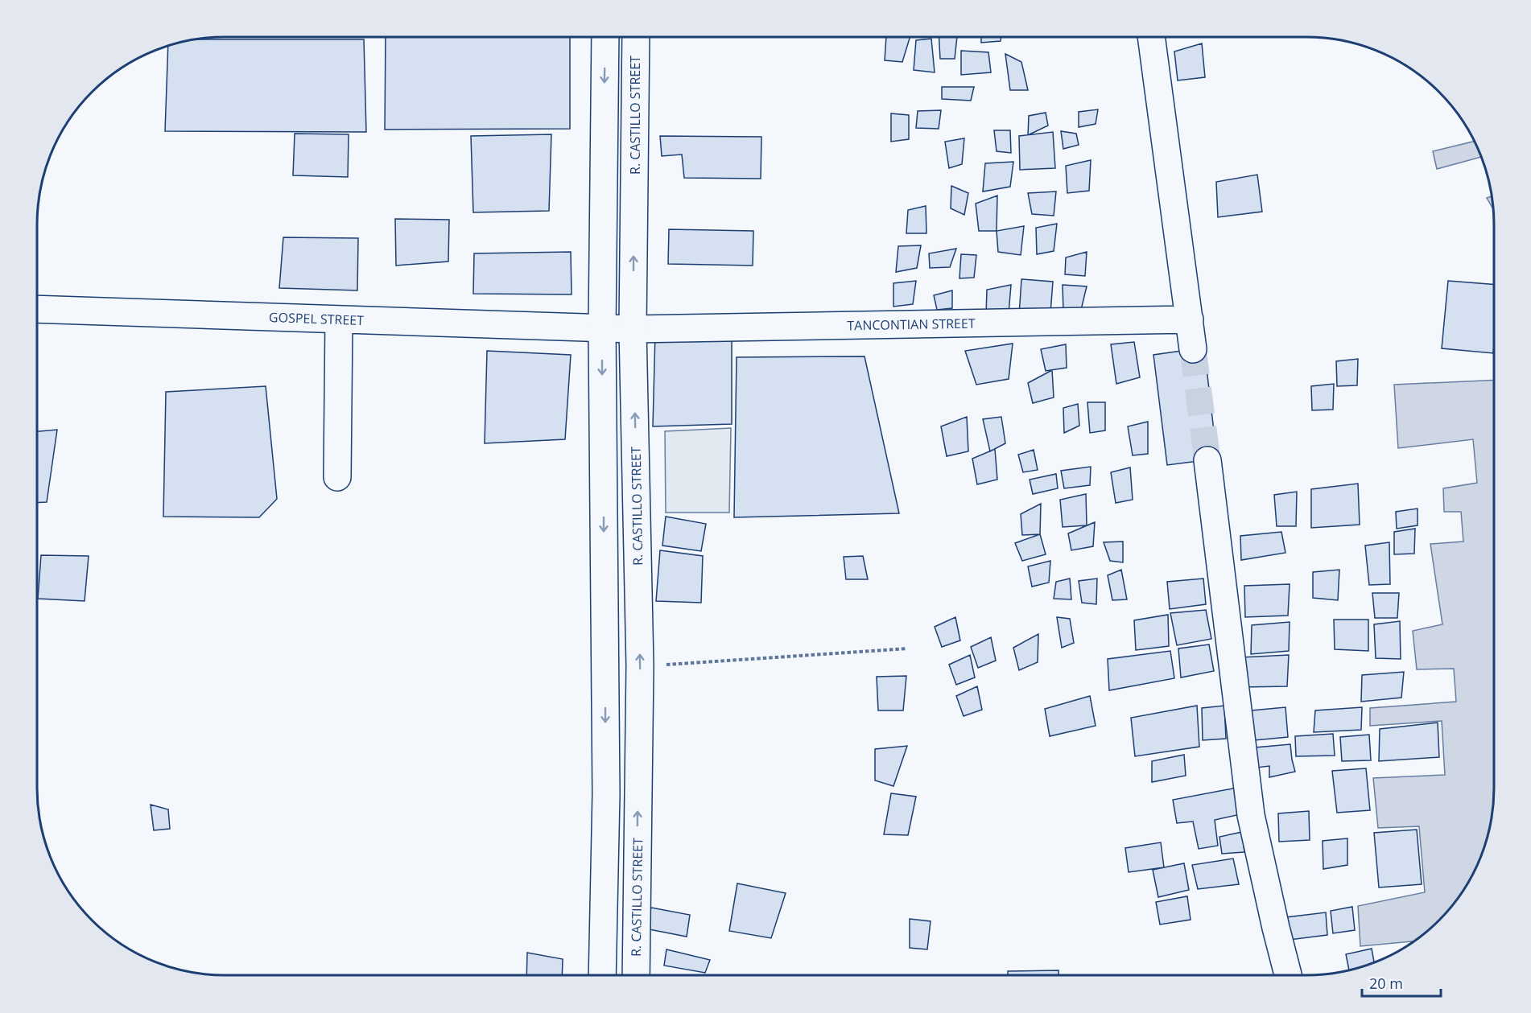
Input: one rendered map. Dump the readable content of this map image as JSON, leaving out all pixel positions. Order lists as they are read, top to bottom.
{
  "streets": {
    "street": ["R. CASTILLO STREET", "GOSPEL STREET", "TANCONTIAN STREET"]
  },
  "crossings": [
    ["R. CASTILLO STREET", "TANCONTIAN STREET"],
    ["GOSPEL STREET", "TANCONTIAN STREET"]
  ],
  "scale_bar": "20 m"
}
